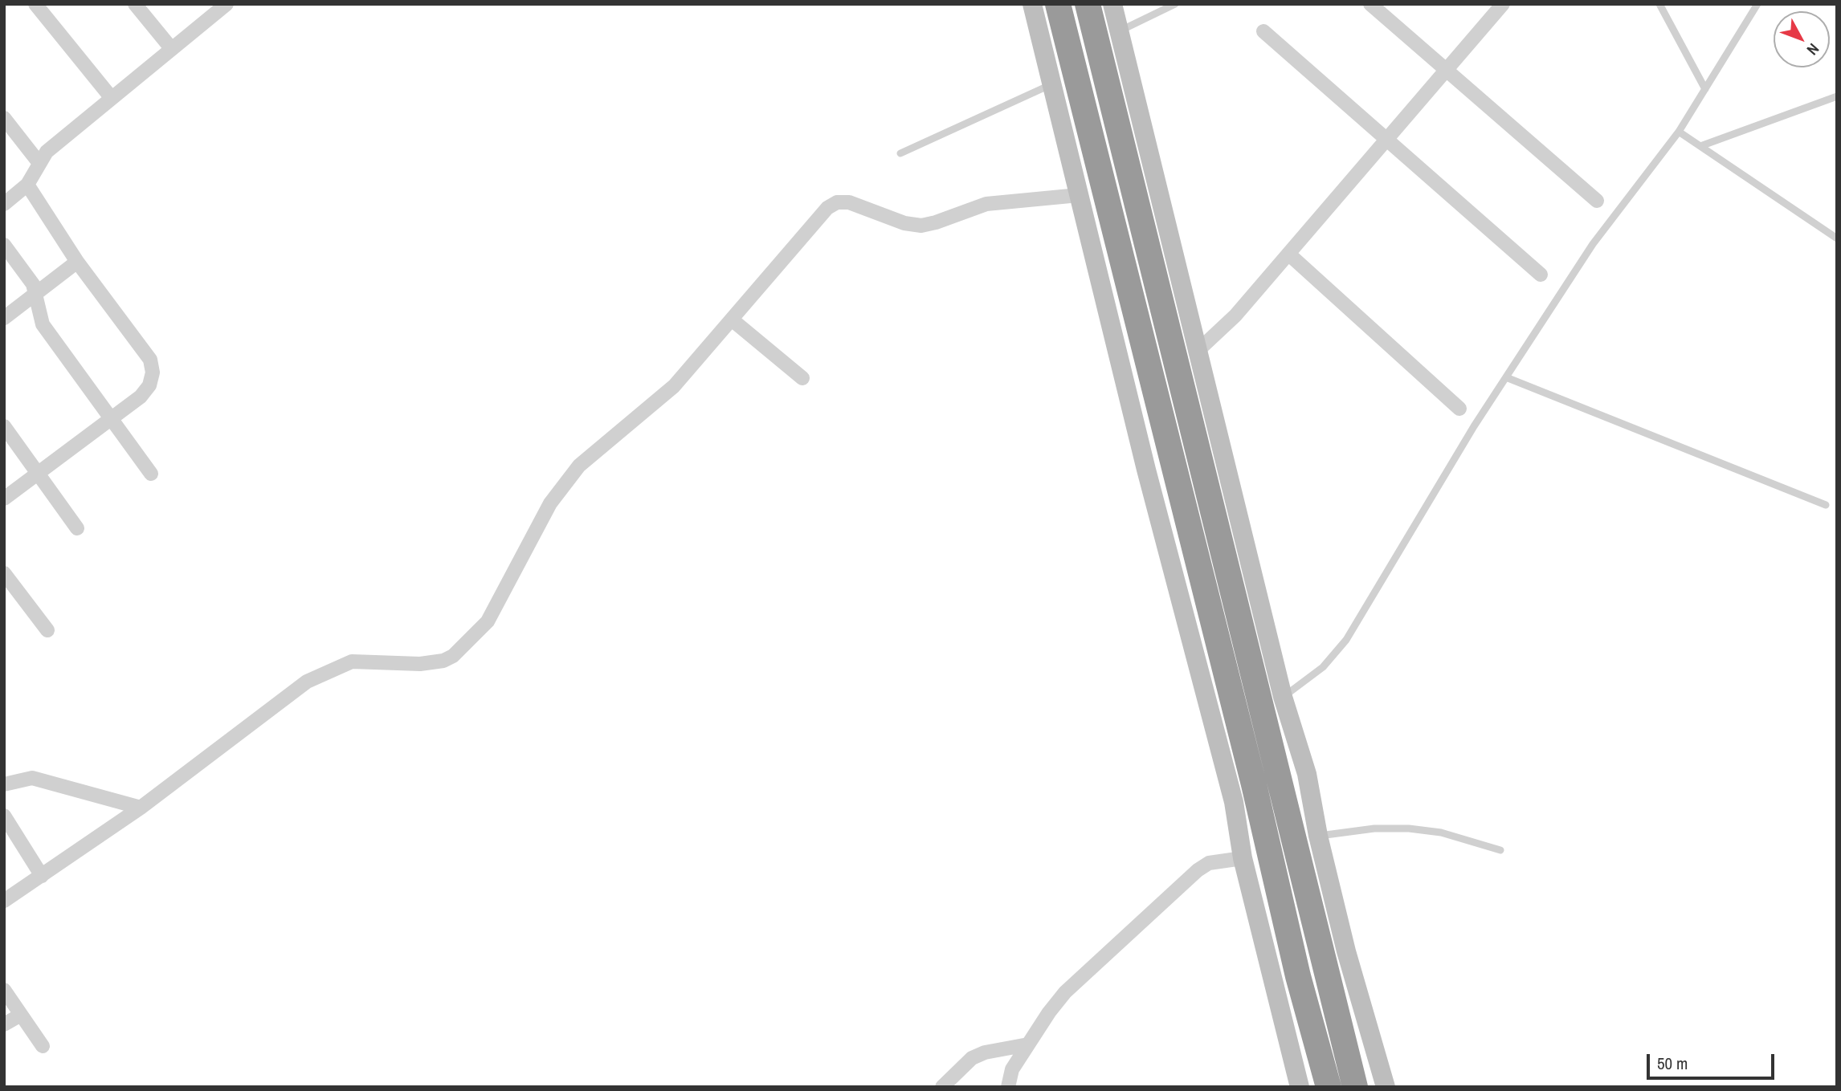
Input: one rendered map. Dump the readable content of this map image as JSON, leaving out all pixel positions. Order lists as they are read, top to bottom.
{
  "scale_bar": "50 m",
  "north": "bottom right"
}
